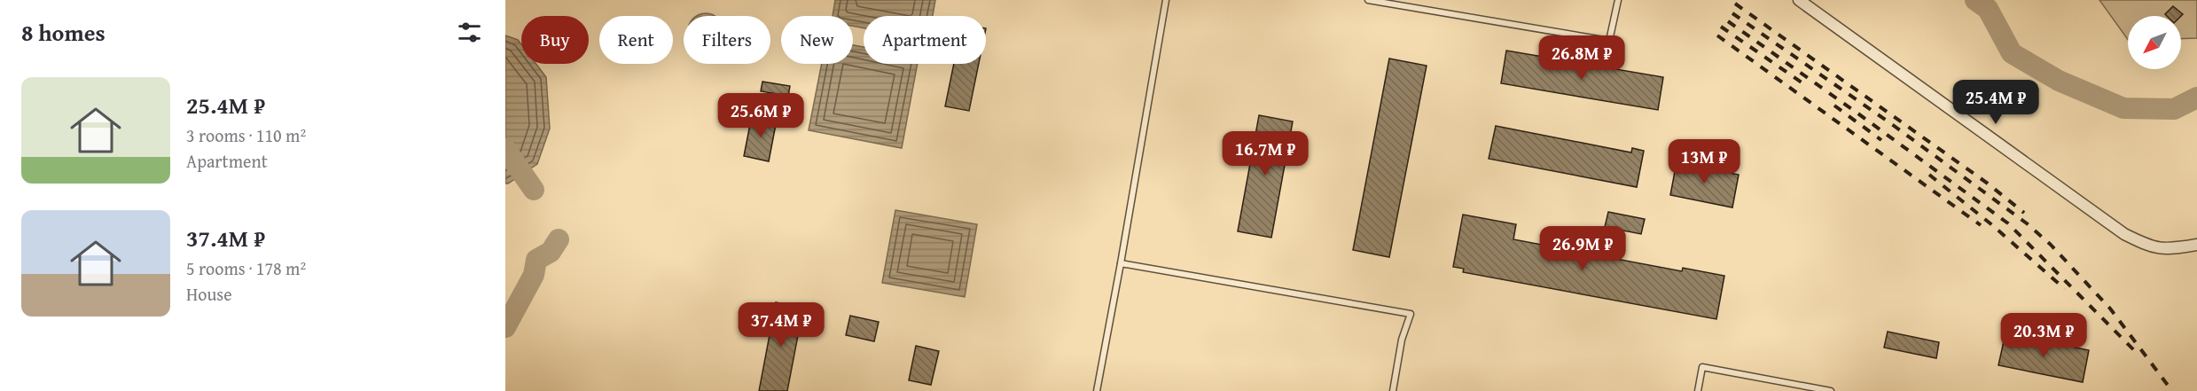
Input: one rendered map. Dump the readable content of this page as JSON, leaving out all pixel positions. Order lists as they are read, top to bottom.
{
  "north": "bottom left",
  "page": {
    "heading": "8 homes",
    "chip": [
      "Buy",
      "Rent",
      "Filters",
      "New",
      "Apartment"
    ],
    "price": [
      "26.8M ₽",
      "25.4M ₽",
      "25.6M ₽",
      "16.7M ₽",
      "13M ₽",
      "26.9M ₽",
      "37.4M ₽",
      "20.3M ₽"
    ],
    "list": [
      {
        "name": "25.4M ₽",
        "note": "3 rooms · 110 m² · Apartment"
      },
      {
        "name": "37.4M ₽",
        "note": "5 rooms · 178 m² · House"
      }
    ]
  }
}
